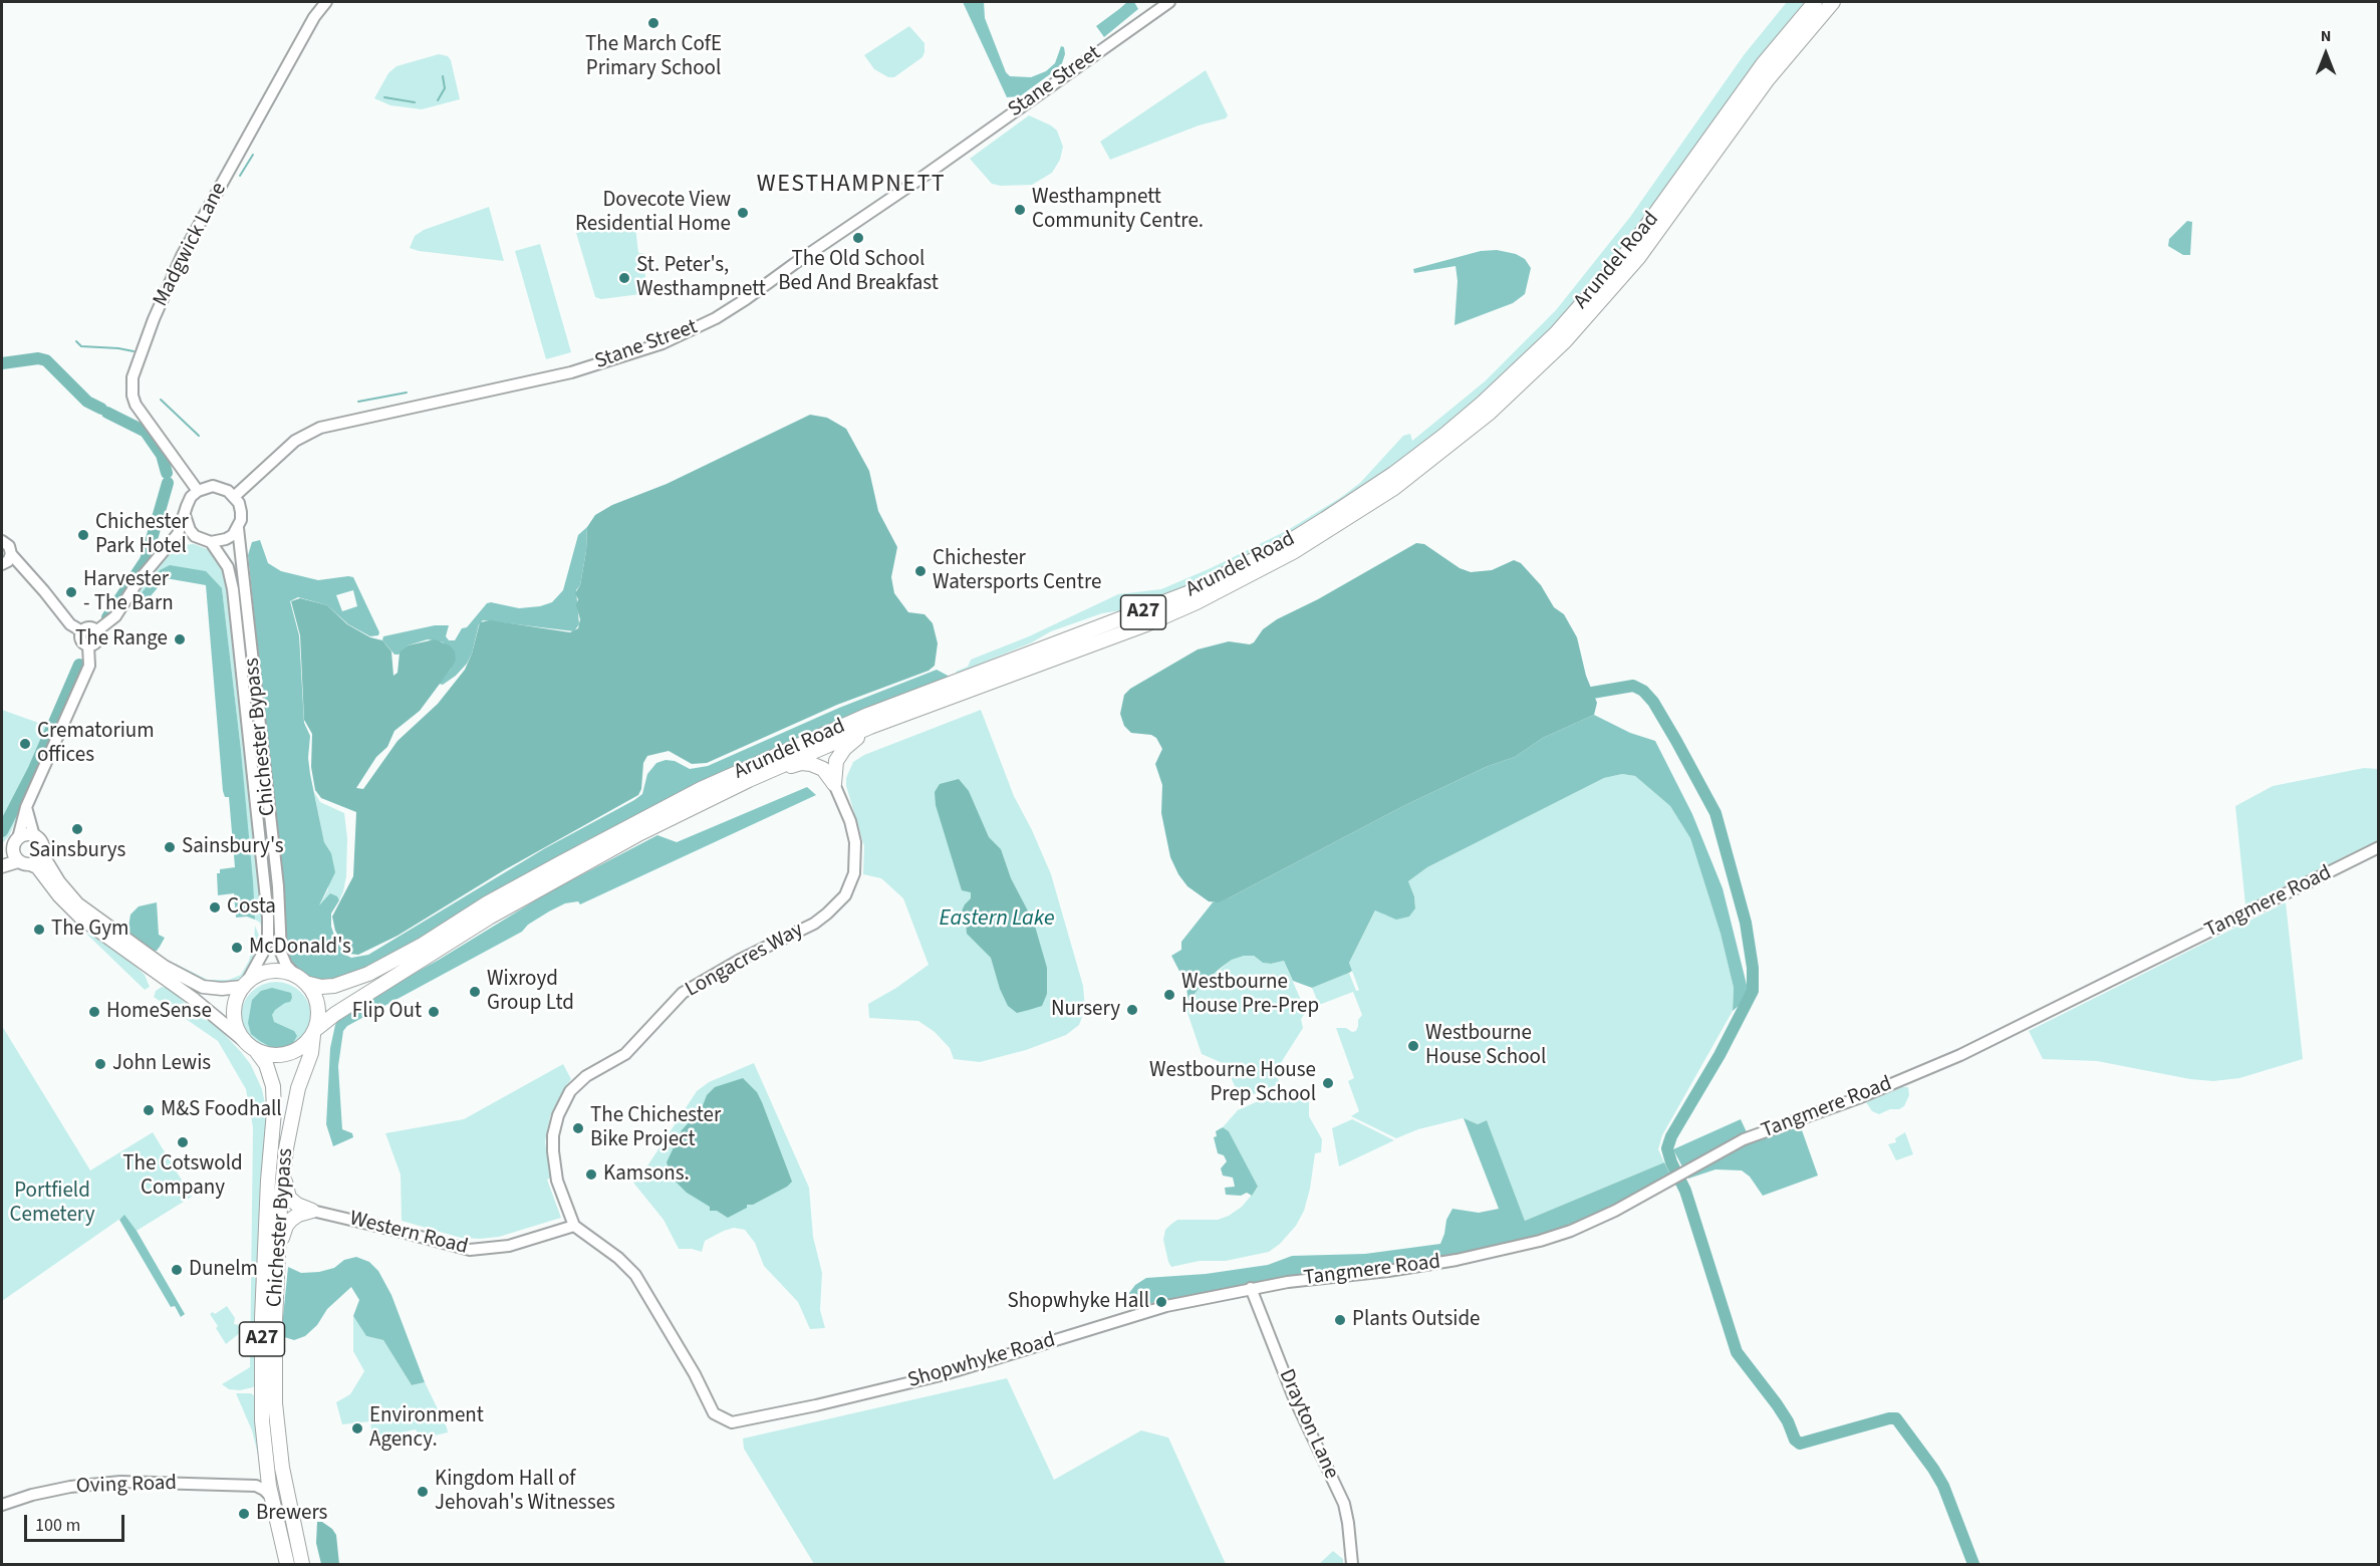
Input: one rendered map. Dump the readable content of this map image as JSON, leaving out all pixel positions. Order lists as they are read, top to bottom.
{
  "streets": {
    "highway": ["Arundel Road", "A27", "Chichester Bypass"],
    "street": [
      "Stane Street",
      "Madgwick Lane",
      "Tangmere Road",
      "Longacres Way",
      "Western Road",
      "Shopwhyke Road",
      "Drayton Lane",
      "Oving Road"
    ]
  },
  "crossings": [
    ["Stane Street", "Madgwick Lane"],
    ["Stane Street", "Chichester Bypass"],
    ["Madgwick Lane", "Chichester Bypass"],
    ["Arundel Road", "Chichester Bypass"],
    ["Tangmere Road", "Shopwhyke Road"],
    ["Tangmere Road", "Drayton Lane"],
    ["Longacres Way", "Western Road"],
    ["Longacres Way", "Shopwhyke Road"],
    ["Western Road", "Shopwhyke Road"],
    ["Shopwhyke Road", "Drayton Lane"]
  ],
  "districts": ["WESTHAMPNETT"],
  "water": ["Eastern Lake"],
  "parks": ["Portfield Cemetery"],
  "places": [
    "The March CofE Primary School",
    "Westhampnett Community Centre.",
    "Dovecote View Residential Home",
    "The Old School Bed And Breakfast",
    "St. Peter's, Westhampnett",
    "Chichester Park Hotel",
    "Chichester Watersports Centre",
    "Harvester - The Barn",
    "The Range",
    "Crematorium offices",
    "Sainsburys",
    "Sainsbury's",
    "Costa",
    "The Gym",
    "McDonald's",
    "Wixroyd Group Ltd",
    "Westbourne House Pre-Prep",
    "Nursery",
    "HomeSense",
    "Flip Out",
    "Westbourne House School",
    "John Lewis",
    "Westbourne House Prep School",
    "M&S Foodhall",
    "The Chichester Bike Project",
    "The Cotswold Company",
    "Kamsons.",
    "Dunelm",
    "Shopwhyke Hall",
    "Plants Outside",
    "Environment Agency.",
    "Kingdom Hall of Jehovah's Witnesses",
    "Brewers"
  ],
  "scale_bar": "100 m",
  "north": "top"
}
